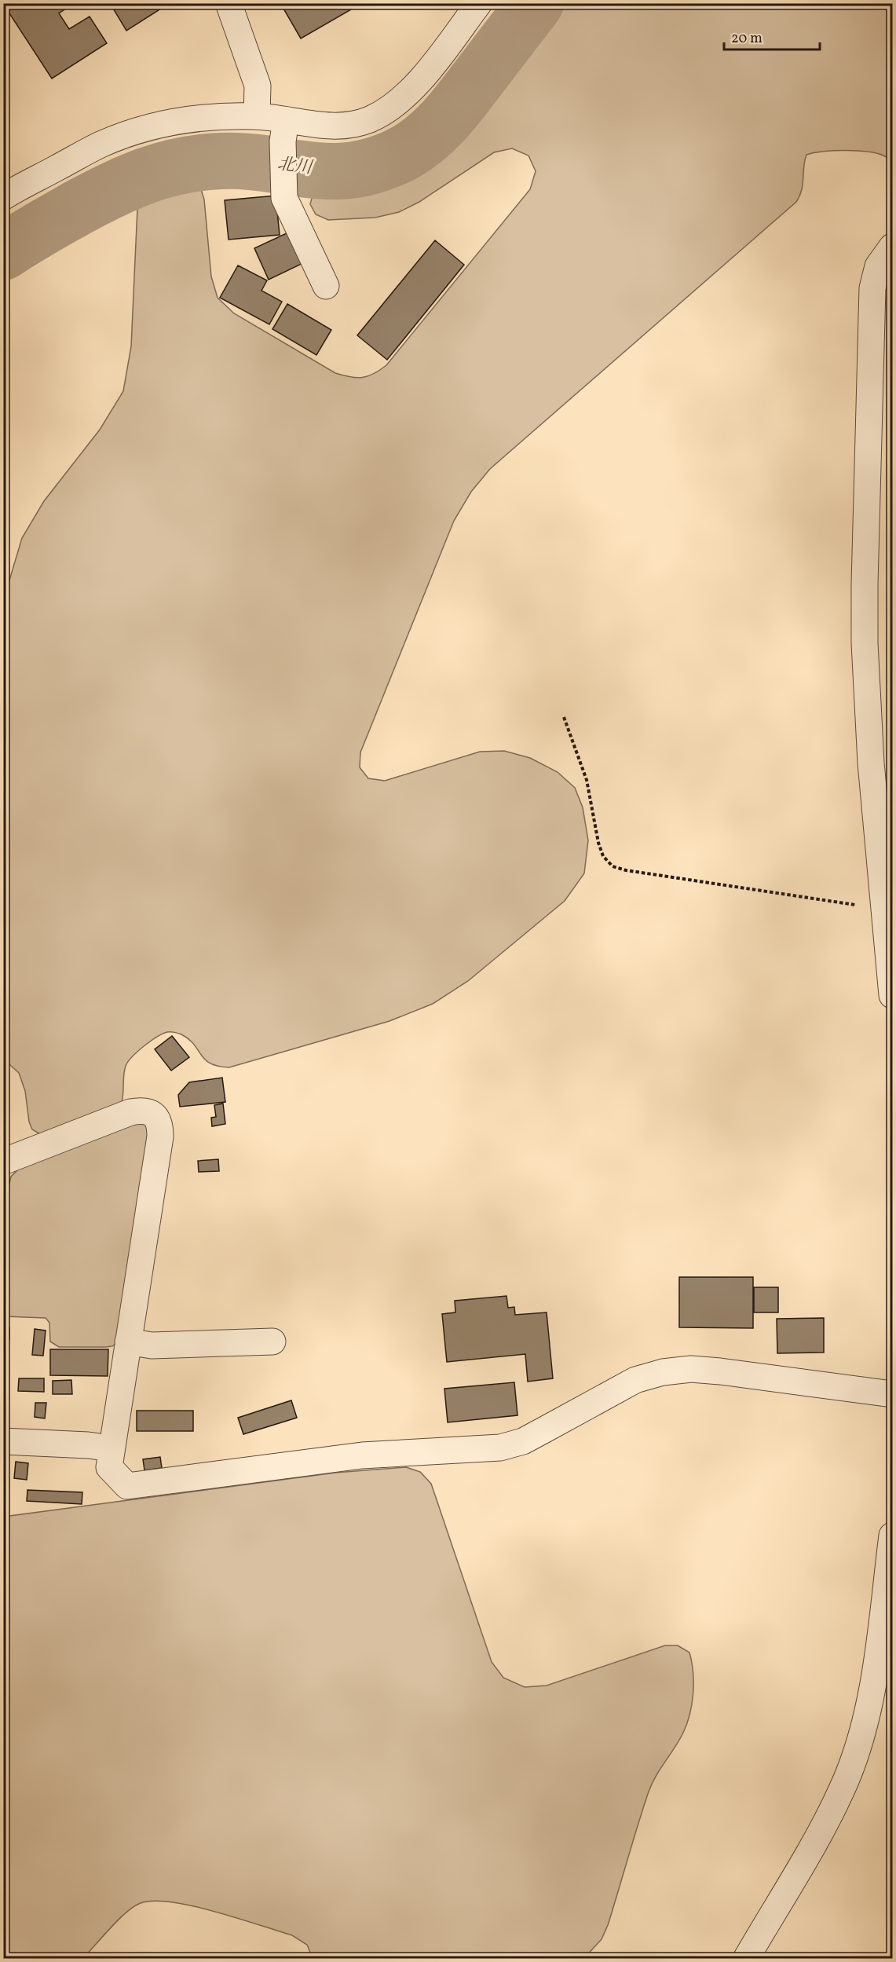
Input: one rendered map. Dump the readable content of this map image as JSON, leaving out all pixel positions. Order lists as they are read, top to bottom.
{
  "water": ["北川"],
  "scale_bar": "20 m"
}
